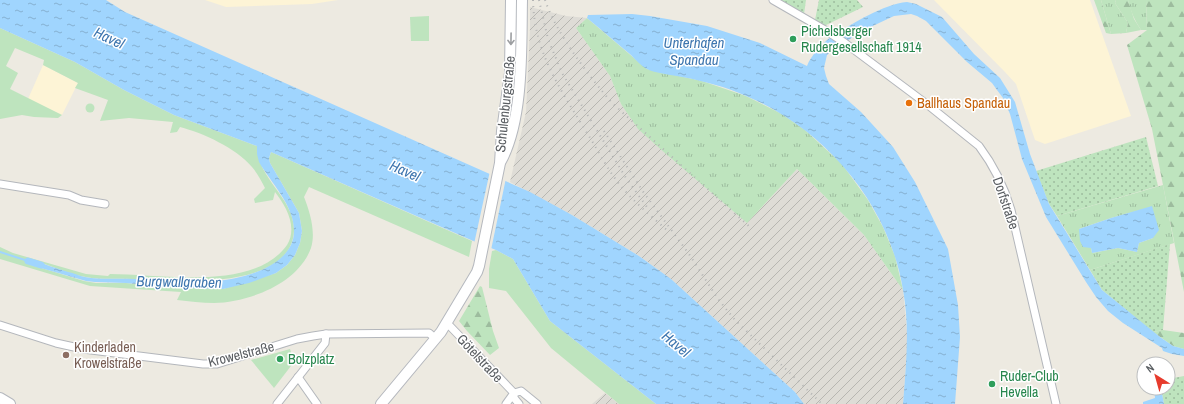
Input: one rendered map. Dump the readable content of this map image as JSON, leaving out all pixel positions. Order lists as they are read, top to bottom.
{
  "streets": {
    "street": [
      "Schulenburgstraße",
      "Dorfstraße",
      "Krowelstraße",
      "Götelstraße"
    ]
  },
  "crossings": [
    ["Schulenburgstraße", "Götelstraße"],
    ["Krowelstraße", "Götelstraße"]
  ],
  "water": ["Havel", "Unterhafen Spandau", "Burgwallgraben"],
  "places": [
    "Pichelsberger Rudergesellschaft 1914",
    "Ballhaus Spandau",
    "Kinderladen Krowelstraße",
    "Bolzplatz",
    "Ruder-Club Hevella"
  ],
  "north": "top left"
}
